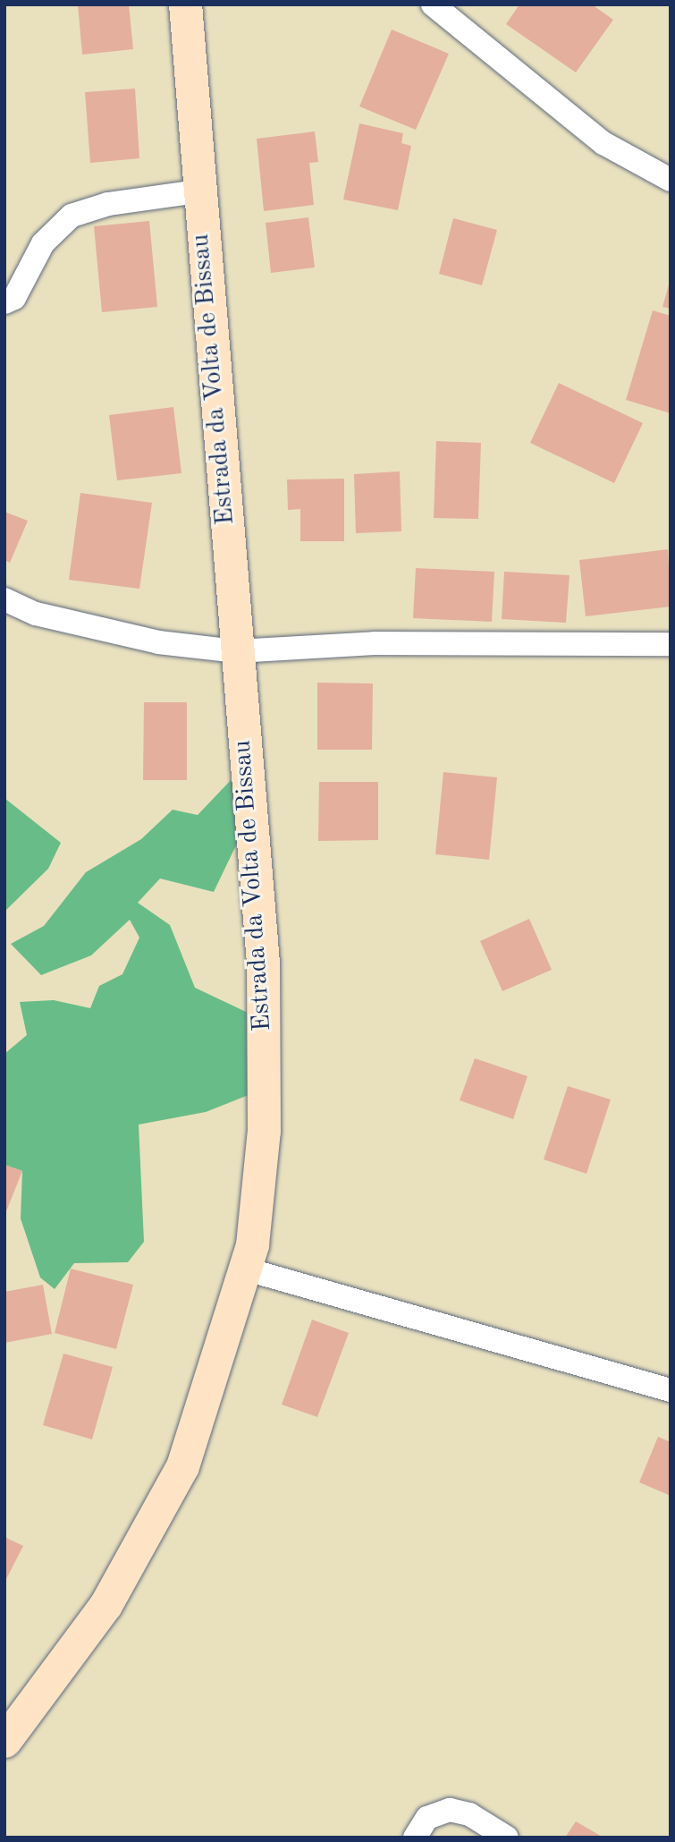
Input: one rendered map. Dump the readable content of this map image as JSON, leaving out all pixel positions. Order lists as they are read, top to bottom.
{
  "streets": {
    "main road": ["Estrada da Volta de Bissau"]
  }
}
